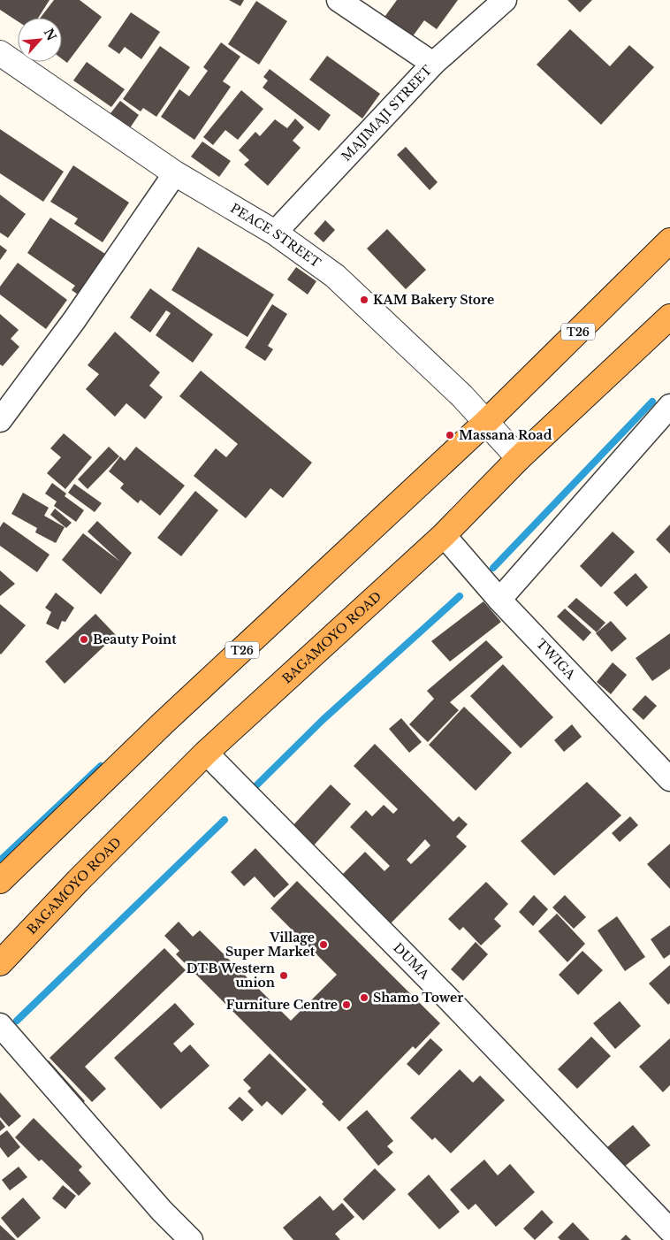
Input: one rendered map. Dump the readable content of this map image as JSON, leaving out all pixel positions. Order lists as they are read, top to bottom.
{
  "streets": {
    "highway": ["T26", "BAGAMOYO ROAD"],
    "street": [
      "MAJIMAJI STREET",
      "PEACE STREET",
      "TWIGA",
      "DUMA"
    ]
  },
  "crossings": [
    ["MAJIMAJI STREET", "PEACE STREET"],
    ["PEACE STREET", "T26"],
    ["PEACE STREET", "BAGAMOYO ROAD"],
    ["BAGAMOYO ROAD", "TWIGA"],
    ["BAGAMOYO ROAD", "DUMA"]
  ],
  "places": [
    "KAM Bakery Store",
    "Massana Road",
    "Beauty Point",
    "Village Super Market",
    "DTB Western union",
    "Shamo Tower",
    "Furniture Centre"
  ],
  "north": "top right"
}
